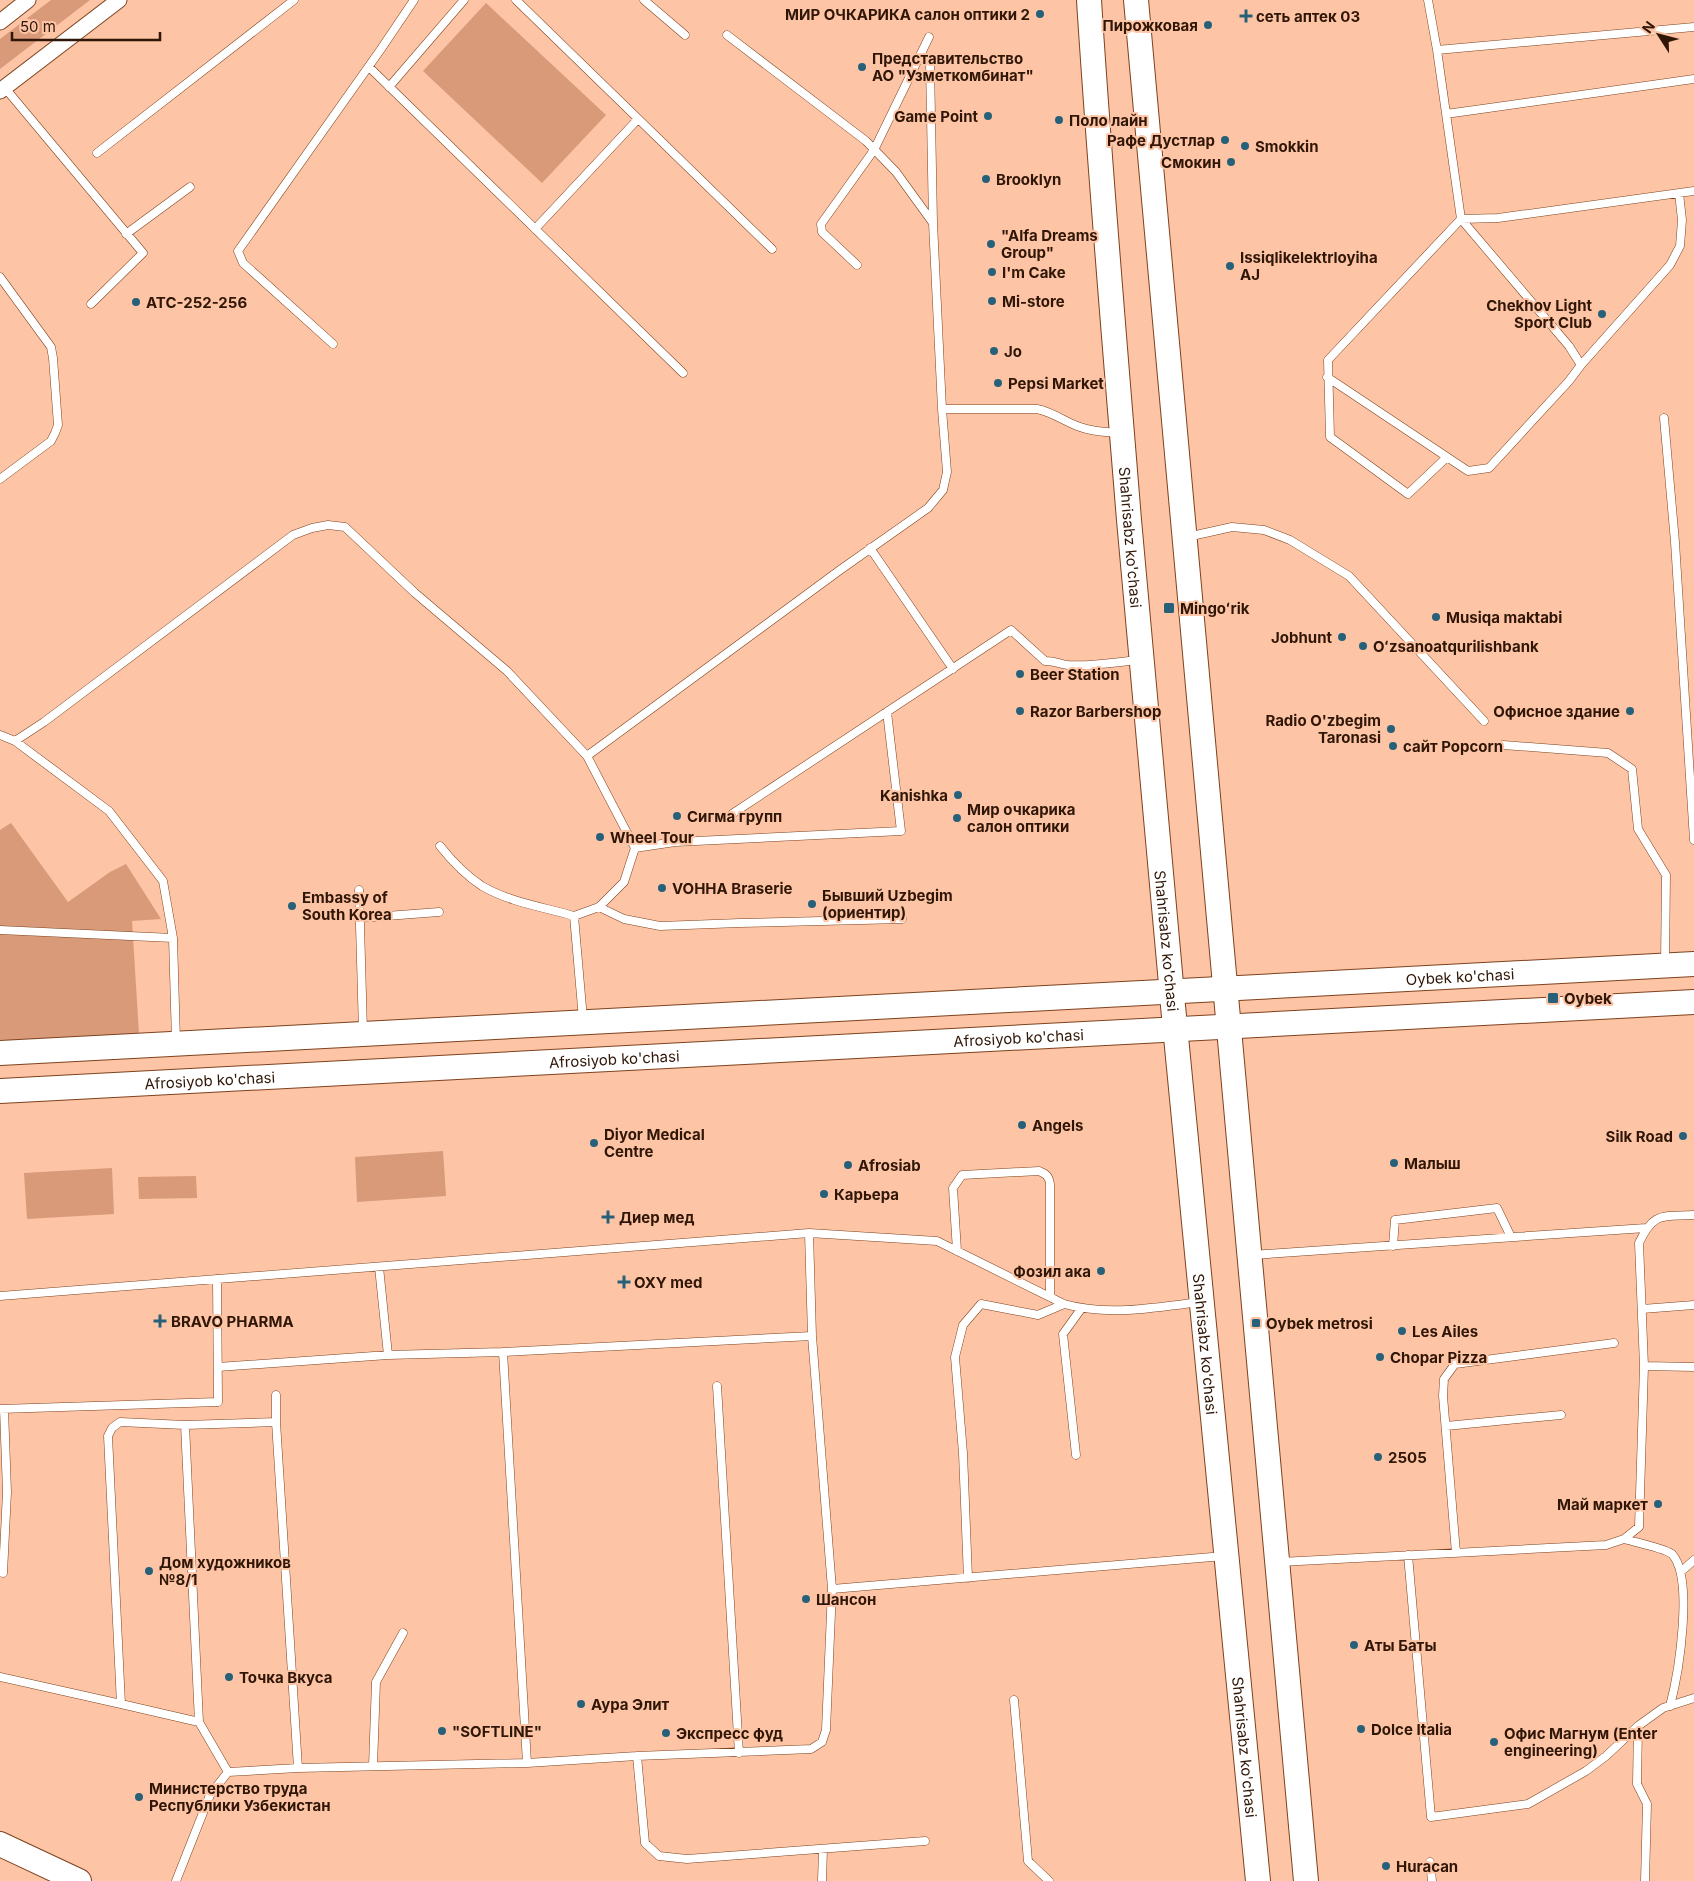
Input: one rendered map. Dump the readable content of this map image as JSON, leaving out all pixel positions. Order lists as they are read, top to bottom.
{
  "streets": {
    "main road": ["Shahrisabz ko'chasi", "Oybek ko'chasi", "Afrosiyob ko'chasi"]
  },
  "crossings": [
    ["Shahrisabz ko'chasi", "Afrosiyob ko'chasi"]
  ],
  "places": {
    "other": [
      "МИР ОЧКАРИКА салон оптики 2",
      "Пирожковая",
      "Представительство АО \"Узметкомбинат\"",
      "Game Point",
      "Поло лайн",
      "Рафе Дустлар",
      "Smokkin",
      "Смокин",
      "Brooklyn",
      "\"Alfa Dreams Group\"",
      "Issiqlikelektrloyiha AJ",
      "I'm Cake",
      "Mi-store",
      "АТС-252-256",
      "Chekhov Light Sport Club",
      "Jo",
      "Pepsi Market",
      "Musiqa maktabi",
      "Jobhunt",
      "Oʻzsanoatqurilishbank",
      "Beer Station",
      "Razor Barbershop",
      "Офисное здание",
      "Radio O'zbegim Taronasi",
      "сайт Popcorn",
      "Kanishka",
      "Сигма групп",
      "Мир очкарика салон оптики",
      "Wheel Tour",
      "VOHHA Braserie",
      "Бывший Uzbegim (ориентир)",
      "Embassy of South Korea",
      "Angels",
      "Silk Road",
      "Diyor Medical Centre",
      "Малыш",
      "Afrosiab",
      "Карьера",
      "Фозил ака",
      "Les Ailes",
      "Chopar Pizza",
      "2505",
      "Май маркет",
      "Дом художников №8/1",
      "Шансон",
      "Аты Баты",
      "Точка Вкуса",
      "Аура Элит",
      "Dolce Italia",
      "\"SOFTLINE\"",
      "Экспресс фуд",
      "Офис Магнум (Enter engineering)",
      "Министерство труда Республики Узбекистан",
      "Huracan"
    ],
    "health": [
      "сеть аптек 03",
      "Диер мед",
      "OXY med",
      "BRAVO PHARMA"
    ],
    "transit": ["Mingoʻrik", "Oybek", "Oybek metrosi"]
  },
  "scale_bar": "50 m",
  "north": "top left"
}
